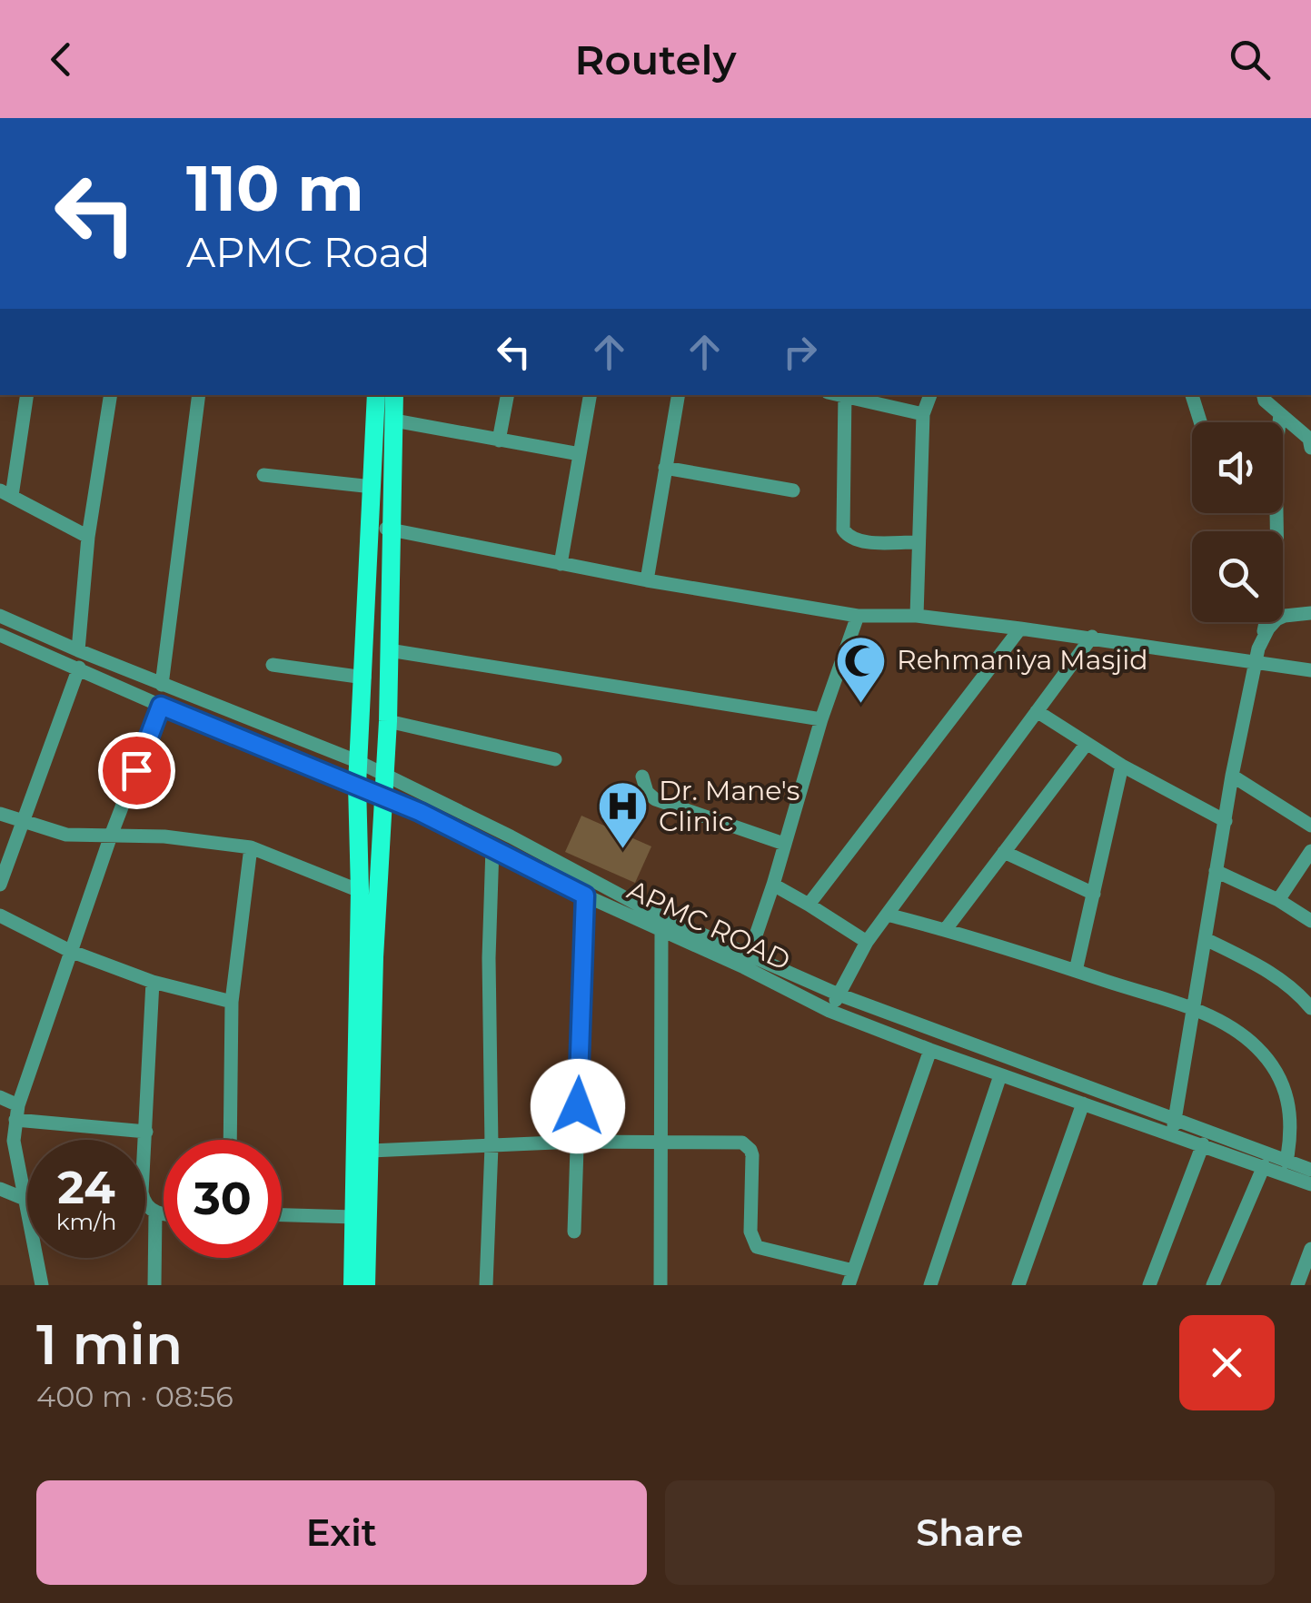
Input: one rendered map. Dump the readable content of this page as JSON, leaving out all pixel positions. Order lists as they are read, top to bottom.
{
  "streets": {
    "street": ["APMC ROAD"]
  },
  "places": {
    "mosque": ["Rehmaniya Masjid"],
    "hospital": ["Dr. Mane's Clinic"]
  },
  "page": {
    "header": "Routely",
    "turn": ["110 m", "APMC Road"],
    "speed": "24 km/h",
    "limit": "30",
    "heading": ["1 min", "400 m · 08:56"],
    "buttons": ["Exit", "Share"]
  }
}
